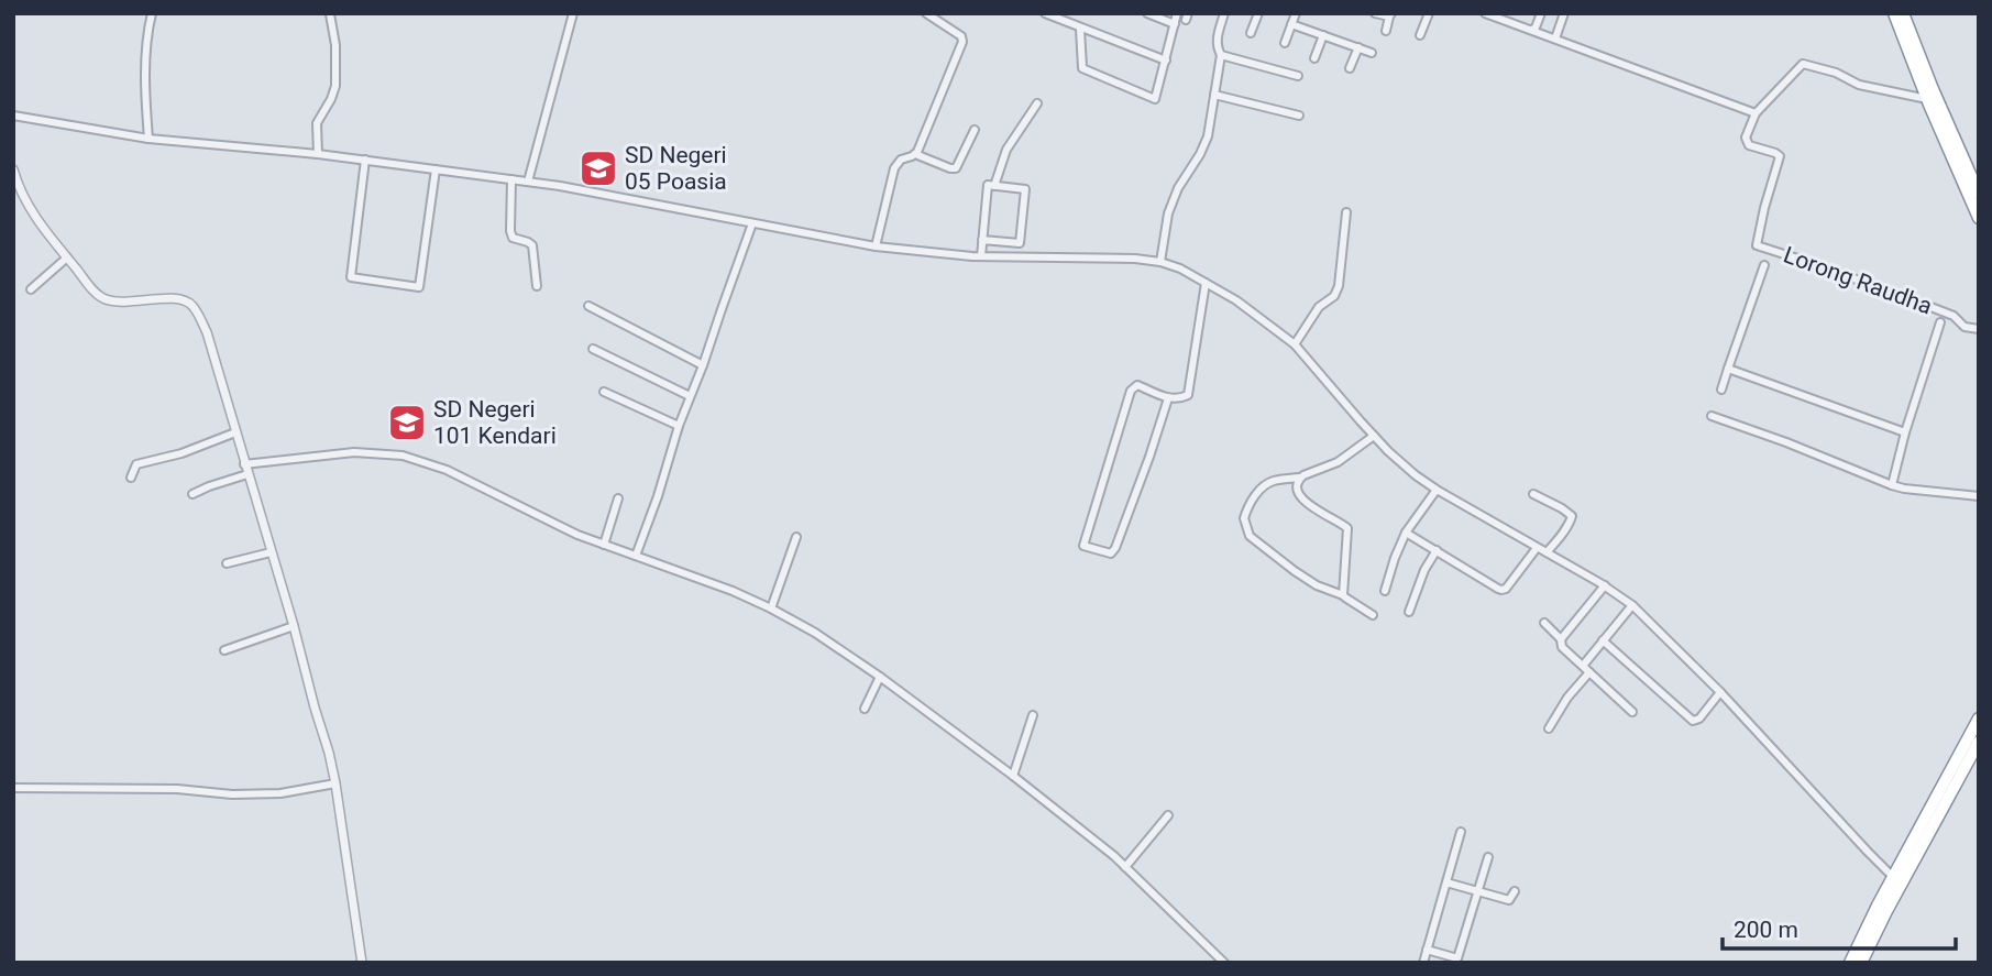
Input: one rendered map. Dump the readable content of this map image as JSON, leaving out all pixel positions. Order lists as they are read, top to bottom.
{
  "streets": {
    "street": ["Lorong Raudha"]
  },
  "places": {
    "school or university": ["SD Negeri 05 Poasia", "SD Negeri 101 Kendari"]
  },
  "scale_bar": "200 m"
}
